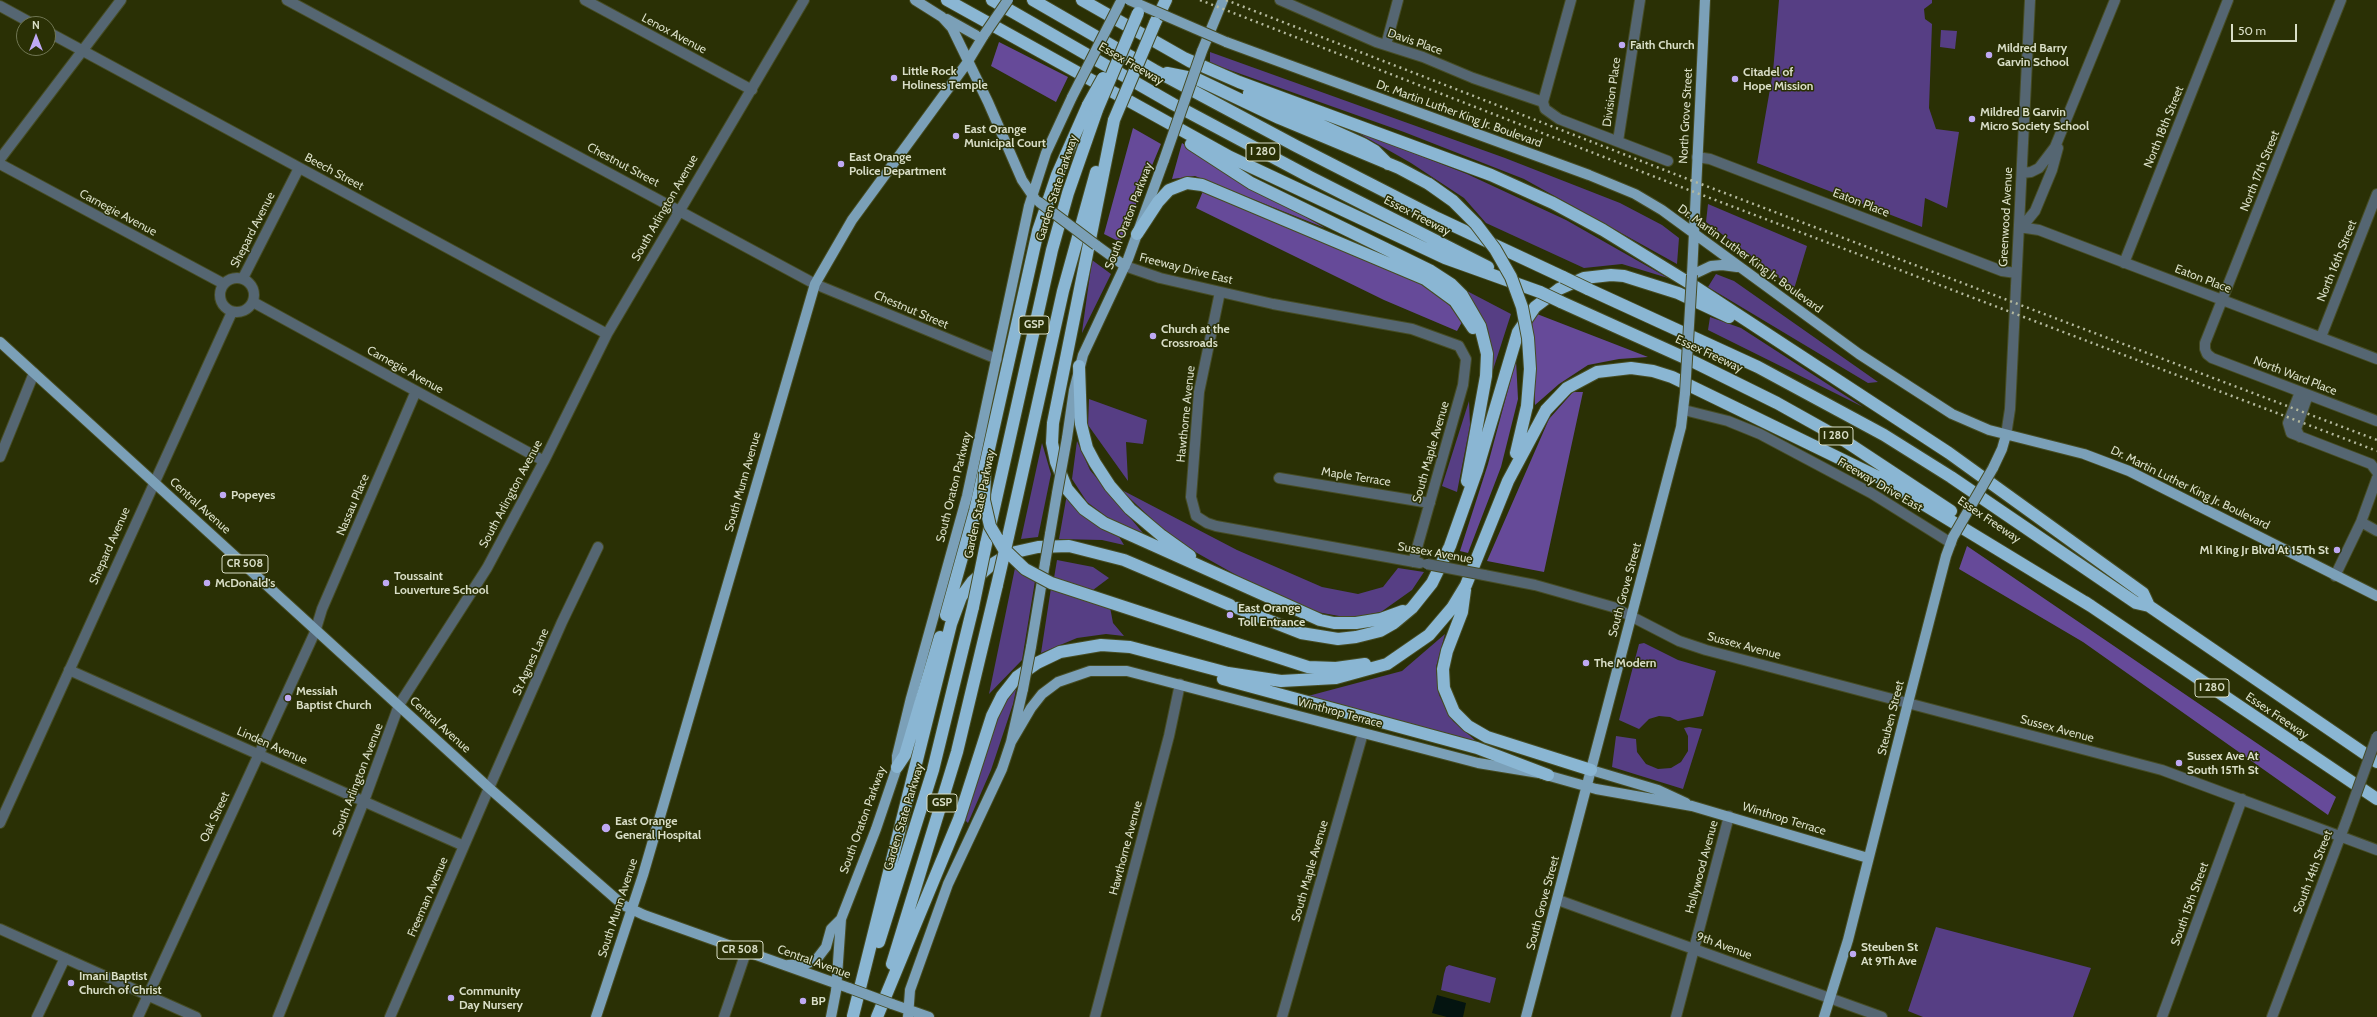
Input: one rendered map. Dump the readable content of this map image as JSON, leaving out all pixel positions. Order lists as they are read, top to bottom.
{
  "streets": {
    "highway": [
      "Essex Freeway",
      "I 280",
      "Garden State Parkway",
      "GSP"
    ],
    "main road": [
      "Dr. Martin Luther King Jr. Boulevard",
      "North Grove Street",
      "South Oraton Parkway",
      "Freeway Drive East",
      "South Munn Avenue",
      "Central Avenue",
      "CR 508",
      "South Grove Street",
      "Winthrop Terrace",
      "Steuben Street"
    ],
    "street": [
      "Lenox Avenue",
      "Davis Place",
      "Division Place",
      "North 18th Street",
      "Chestnut Street",
      "North 17th Street",
      "Beech Street",
      "Eaton Place",
      "South Arlington Avenue",
      "Carnegie Avenue",
      "Greenwood Avenue",
      "Shepard Avenue",
      "North 16th Street",
      "North Ward Place",
      "Hawthorne Avenue",
      "South Maple Avenue",
      "Maple Terrace",
      "Nassau Place",
      "Sussex Avenue",
      "St Agnes Lane",
      "Linden Avenue",
      "Oak Street",
      "Hollywood Avenue",
      "South 14th Street",
      "Freeman Avenue",
      "South 15th Street",
      "9th Avenue"
    ]
  },
  "crossings": [
    ["Lenox Avenue", "South Arlington Avenue"],
    ["Dr. Martin Luther King Jr. Boulevard", "North Grove Street"],
    ["Dr. Martin Luther King Jr. Boulevard", "South Oraton Parkway"],
    ["Dr. Martin Luther King Jr. Boulevard", "Greenwood Avenue"],
    ["Dr. Martin Luther King Jr. Boulevard", "South Grove Street"],
    ["Dr. Martin Luther King Jr. Boulevard", "Steuben Street"],
    ["North Grove Street", "Eaton Place"],
    ["North Grove Street", "South Grove Street"],
    ["North 18th Street", "Eaton Place"],
    ["Chestnut Street", "South Arlington Avenue"],
    ["Chestnut Street", "South Oraton Parkway"],
    ["Chestnut Street", "South Munn Avenue"],
    ["North 17th Street", "Eaton Place"],
    ["North 17th Street", "North Ward Place"],
    ["Beech Street", "South Arlington Avenue"],
    ["Beech Street", "Shepard Avenue"],
    ["Eaton Place", "Greenwood Avenue"],
    ["Eaton Place", "North 16th Street"],
    ["South Arlington Avenue", "Carnegie Avenue"],
    ["South Arlington Avenue", "Central Avenue"],
    ["South Arlington Avenue", "Linden Avenue"],
    ["Carnegie Avenue", "Shepard Avenue"],
    ["Carnegie Avenue", "Nassau Place"],
    ["South Oraton Parkway", "Freeway Drive East"],
    ["South Oraton Parkway", "Central Avenue"],
    ["South Oraton Parkway", "Winthrop Terrace"],
    ["Greenwood Avenue", "Steuben Street"],
    ["Shepard Avenue", "Central Avenue"],
    ["Shepard Avenue", "Linden Avenue"],
    ["Freeway Drive East", "Hawthorne Avenue"],
    ["Freeway Drive East", "South Maple Avenue"],
    ["Freeway Drive East", "South Munn Avenue"],
    ["Freeway Drive East", "South Grove Street"],
    ["Freeway Drive East", "Steuben Street"],
    ["Hawthorne Avenue", "Sussex Avenue"],
    ["Hawthorne Avenue", "Winthrop Terrace"],
    ["South Maple Avenue", "Maple Terrace"],
    ["South Maple Avenue", "Sussex Avenue"],
    ["South Maple Avenue", "Winthrop Terrace"],
    ["South Munn Avenue", "Central Avenue"],
    ["Nassau Place", "Central Avenue"],
    ["Nassau Place", "Oak Street"],
    ["Central Avenue", "St Agnes Lane"],
    ["Central Avenue", "Oak Street"],
    ["Central Avenue", "Freeman Avenue"],
    ["Sussex Avenue", "South Grove Street"],
    ["Sussex Avenue", "Steuben Street"],
    ["Sussex Avenue", "South 14th Street"],
    ["Sussex Avenue", "South 15th Street"],
    ["South Grove Street", "Winthrop Terrace"],
    ["South Grove Street", "9th Avenue"],
    ["St Agnes Lane", "Freeman Avenue"],
    ["Winthrop Terrace", "Steuben Street"],
    ["Winthrop Terrace", "Hollywood Avenue"],
    ["Steuben Street", "9th Avenue"],
    ["Linden Avenue", "Oak Street"],
    ["Linden Avenue", "Freeman Avenue"],
    ["Hollywood Avenue", "9th Avenue"]
  ],
  "places": [
    "Faith Church",
    "Mildred Barry Garvin School",
    "Little Rock Holiness Temple",
    "Citadel of Hope Mission",
    "Mildred B Garvin Micro Society School",
    "East Orange Municipal Court",
    "East Orange Police Department",
    "Church at the Crossroads",
    "Popeyes",
    "Ml King Jr Blvd At 15Th St",
    "McDonald's",
    "Toussaint Louverture School",
    "East Orange Toll Entrance",
    "The Modern",
    "Messiah Baptist Church",
    "Sussex Ave At South 15Th St",
    "East Orange General Hospital",
    "Steuben St At 9Th Ave",
    "Imani Baptist Church of Christ",
    "Community Day Nursery",
    "BP"
  ],
  "scale_bar": "50 m",
  "north": "top"
}
